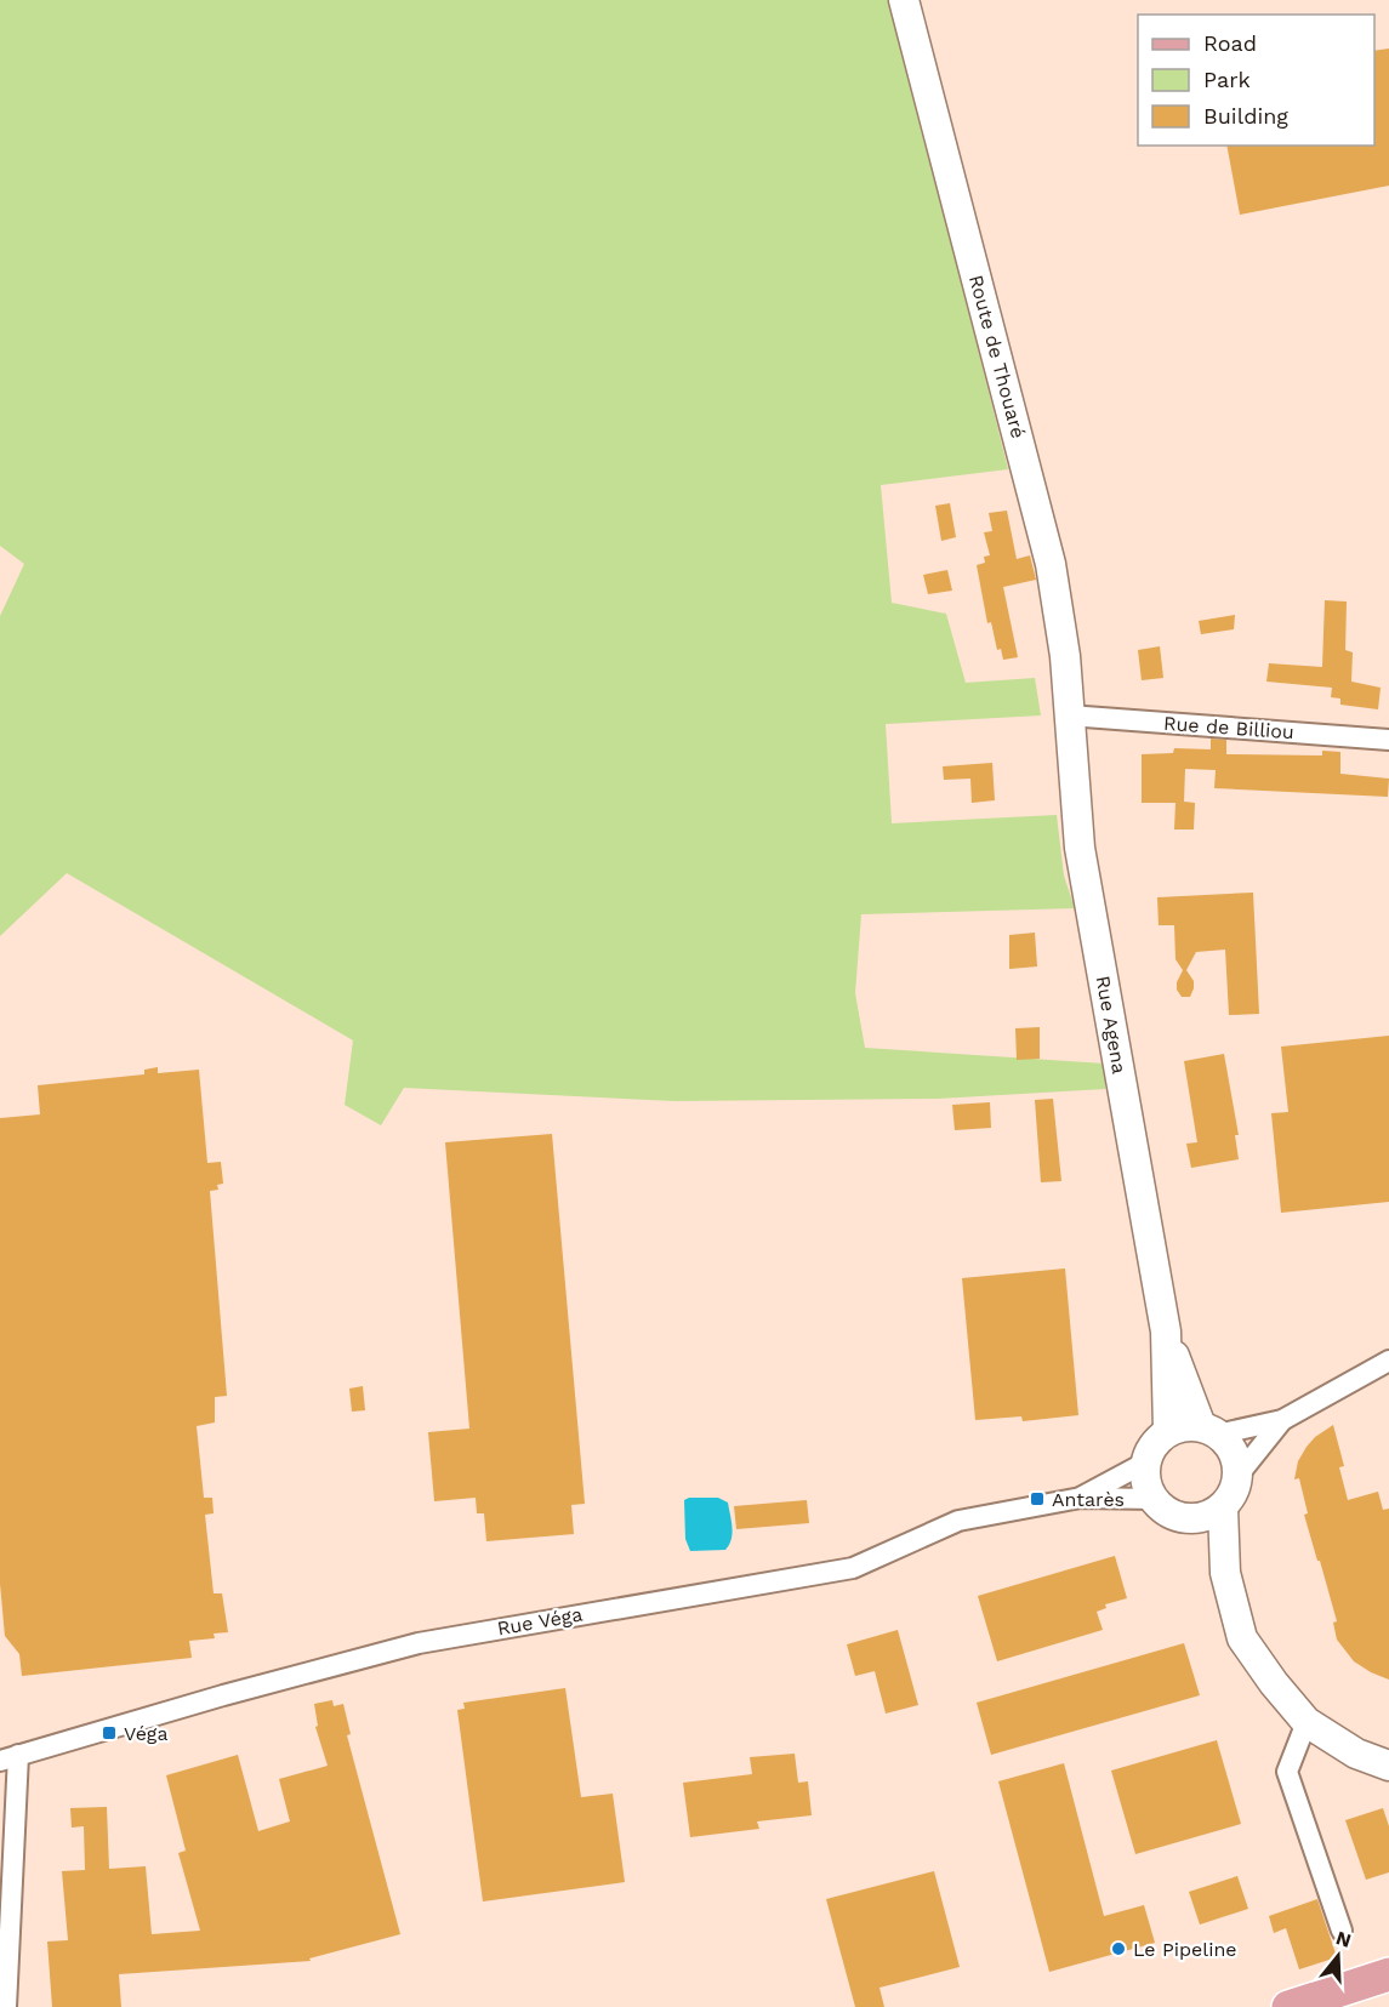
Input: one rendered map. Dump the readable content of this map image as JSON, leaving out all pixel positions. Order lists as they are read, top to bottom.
{
  "streets": {
    "main road": ["Route de Thouaré", "Rue Agena"],
    "street": ["Rue de Billiou", "Rue Véga"]
  },
  "crossings": [
    ["Route de Thouaré", "Rue de Billiou"],
    ["Route de Thouaré", "Rue Agena"],
    ["Rue de Billiou", "Rue Agena"],
    ["Rue Agena", "Rue Véga"]
  ],
  "places": {
    "transit": ["Antarès", "Véga"],
    "other": ["Le Pipeline"]
  },
  "legend": ["Road", "Park", "Building"],
  "north": "top"
}
